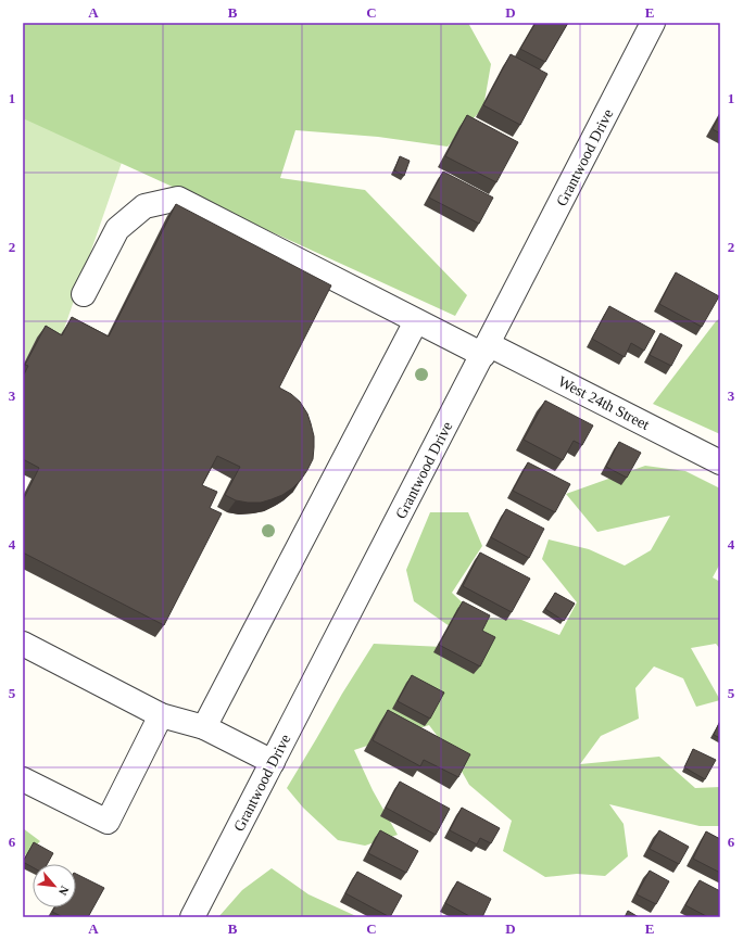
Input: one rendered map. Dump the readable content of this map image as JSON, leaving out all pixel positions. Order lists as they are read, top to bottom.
{
  "streets": {
    "street": ["Grantwood Drive", "West 24th Street"]
  },
  "crossings": [
    ["Grantwood Drive", "West 24th Street"]
  ],
  "north": "bottom right",
  "grid": {
    "columns": [
      "A",
      "B",
      "C",
      "D",
      "E"
    ],
    "rows": [
      "1",
      "2",
      "3",
      "4",
      "5",
      "6"
    ]
  }
}
